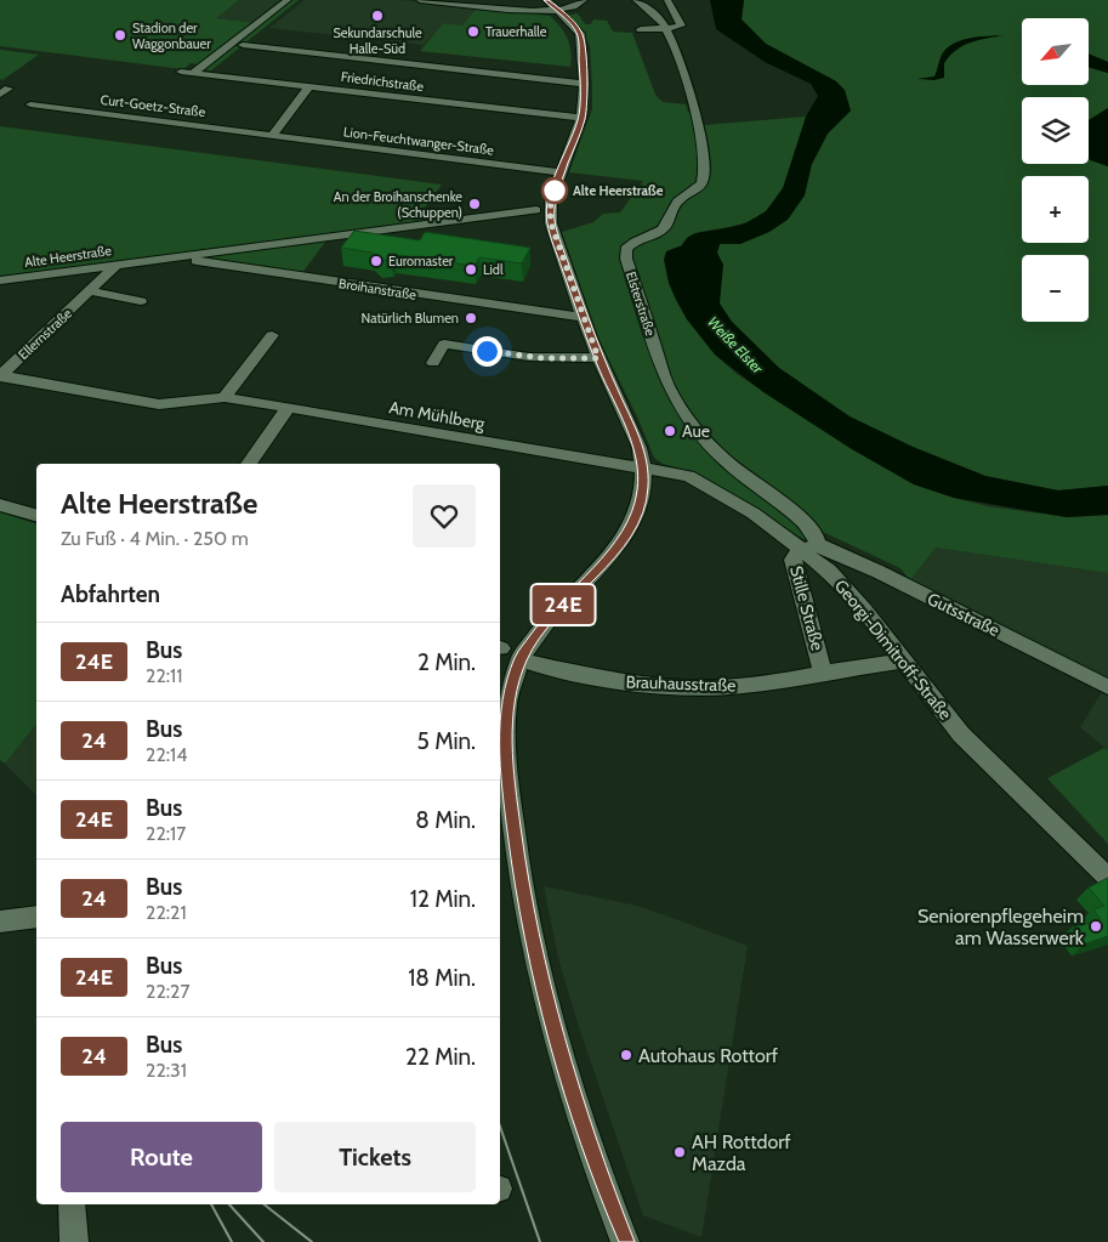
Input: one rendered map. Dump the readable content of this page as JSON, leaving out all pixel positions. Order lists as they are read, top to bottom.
{
  "streets": {
    "street": [
      "Friedrichstraße",
      "Curt-Goetz-Straße",
      "Lion-Feuchtwanger-Straße",
      "Alte Heerstraße",
      "Broihanstraße",
      "Elsterstraße",
      "Ellernstraße",
      "Am Mühlberg",
      "Stille Straße",
      "Gutsstraße",
      "Georgi-Dimitroff-Straße",
      "Brauhausstraße"
    ]
  },
  "crossings": [
    ["Curt-Goetz-Straße", "Lion-Feuchtwanger-Straße"],
    ["Alte Heerstraße", "Broihanstraße"],
    ["Alte Heerstraße", "Ellernstraße"],
    ["Elsterstraße", "Stille Straße"],
    ["Elsterstraße", "Gutsstraße"],
    ["Elsterstraße", "Georgi-Dimitroff-Straße"],
    ["Ellernstraße", "Am Mühlberg"],
    ["Am Mühlberg", "Georgi-Dimitroff-Straße"],
    ["Stille Straße", "Gutsstraße"],
    ["Stille Straße", "Georgi-Dimitroff-Straße"],
    ["Stille Straße", "Brauhausstraße"],
    ["Gutsstraße", "Georgi-Dimitroff-Straße"],
    ["Georgi-Dimitroff-Straße", "Brauhausstraße"]
  ],
  "water": ["Weiße Elster"],
  "places": [
    "Sekundarschule Halle-Süd",
    "Trauerhalle",
    "Stadion der Waggonbauer",
    "Alte Heerstraße",
    "An der Broihanschenke (Schuppen)",
    "Euromaster",
    "Lidl",
    "Natürlich Blumen",
    "Aue",
    "Seniorenpflegeheim am Wasserwerk",
    "Autohaus Rottorf",
    "AH Rottdorf Mazda"
  ],
  "lines": ["bus line 24E"],
  "north": "bottom left",
  "page": {
    "on_map": "24E",
    "map_buttons": ["+", "−"],
    "heading": [
      ["Alte Heerstraße", "Zu Fuß · 4 Min. · 250 m"],
      "Abfahrten"
    ],
    "list": [
      {
        "mark": "24E",
        "name": "Bus",
        "note": "22:11",
        "value": "2 Min."
      },
      {
        "mark": "24",
        "name": "Bus",
        "note": "22:14",
        "value": "5 Min."
      },
      {
        "mark": "24E",
        "name": "Bus",
        "note": "22:17",
        "value": "8 Min."
      },
      {
        "mark": "24",
        "name": "Bus",
        "note": "22:21",
        "value": "12 Min."
      },
      {
        "mark": "24E",
        "name": "Bus",
        "note": "22:27",
        "value": "18 Min."
      },
      {
        "mark": "24",
        "name": "Bus",
        "note": "22:31",
        "value": "22 Min."
      }
    ],
    "buttons": ["Route", "Tickets"]
  }
}
